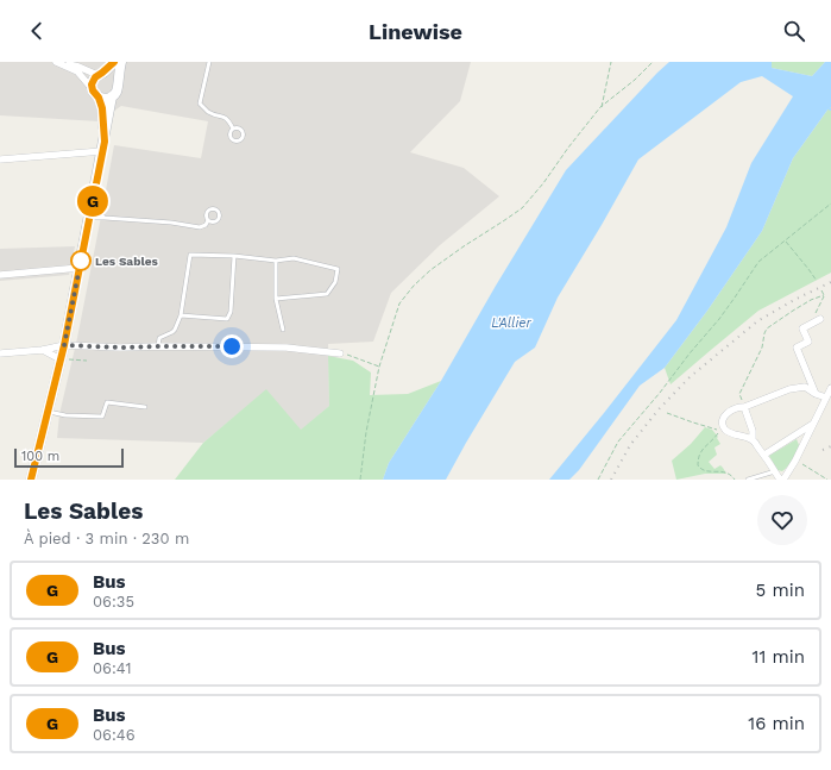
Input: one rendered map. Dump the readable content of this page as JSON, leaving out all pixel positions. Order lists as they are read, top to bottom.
{
  "water": ["L'Allier"],
  "places": ["Les Sables"],
  "lines": ["bus line G"],
  "scale_bar": "100 m",
  "page": {
    "header": "Linewise",
    "on_map": "G",
    "scale": "100 m",
    "heading": ["Les Sables", "À pied · 3 min · 230 m"],
    "list": [
      {
        "mark": "G",
        "name": "Bus",
        "note": "06:35",
        "value": "5 min"
      },
      {
        "mark": "G",
        "name": "Bus",
        "note": "06:41",
        "value": "11 min"
      },
      {
        "mark": "G",
        "name": "Bus",
        "note": "06:46",
        "value": "16 min"
      }
    ]
  }
}
